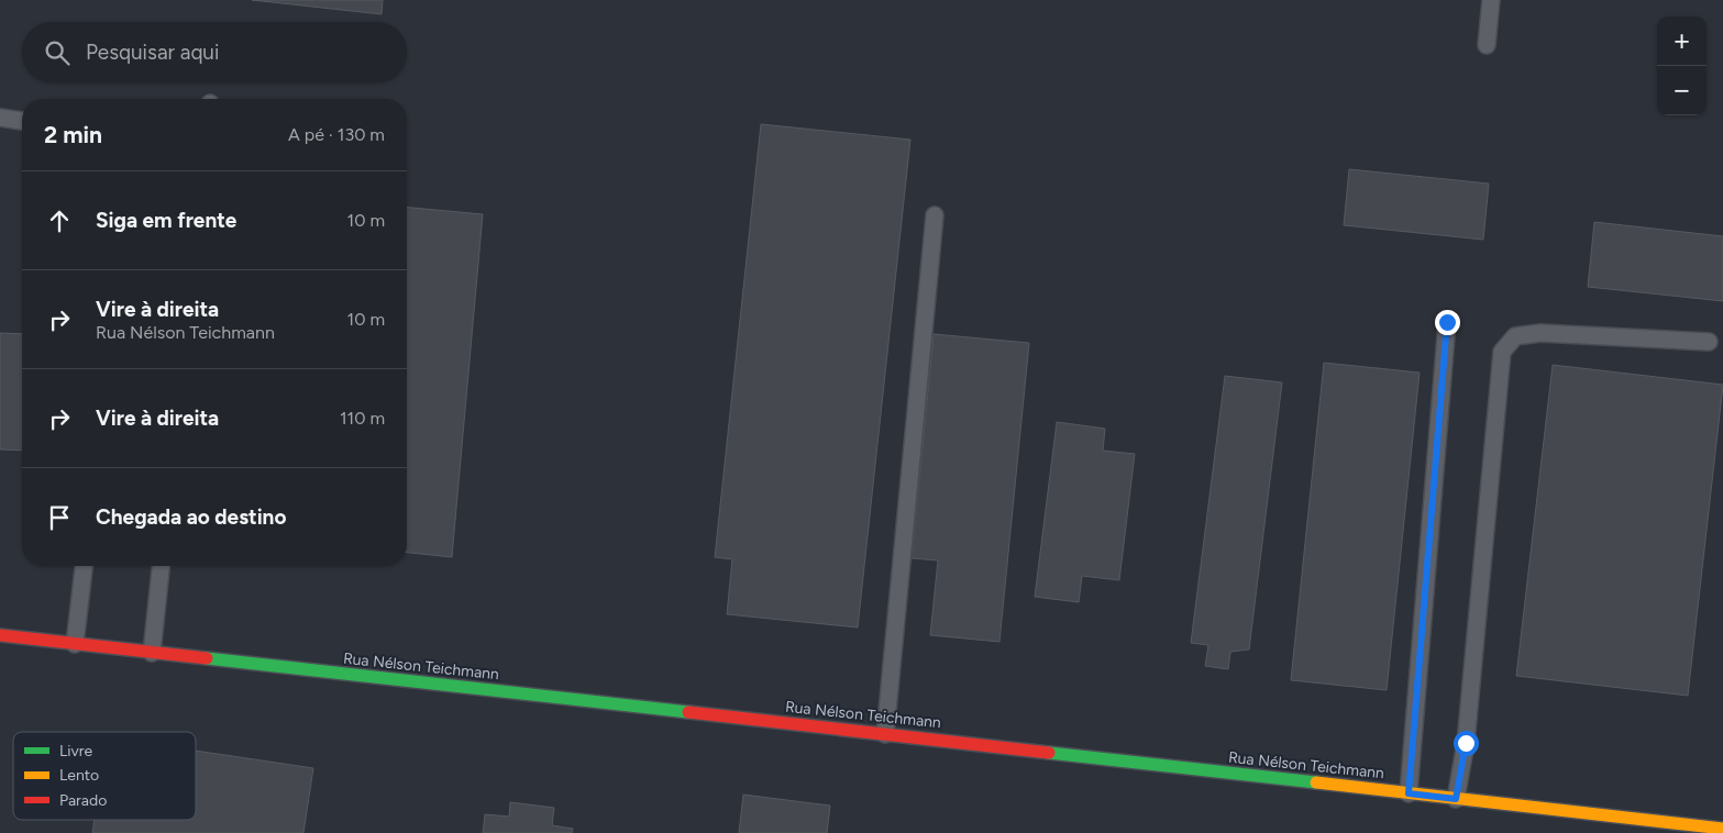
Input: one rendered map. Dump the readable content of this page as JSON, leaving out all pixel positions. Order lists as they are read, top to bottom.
{
  "streets": {
    "main road": ["Rua Nélson Teichmann"]
  },
  "legend": ["Livre", "Lento", "Parado"],
  "page": {
    "map_buttons": ["+", "−"],
    "search": "Pesquisar aqui",
    "heading": ["2 min", "A pé · 130 m"],
    "list": [
      ["Siga em frente", "10 m"],
      ["Vire à direita", "Rua Nélson Teichmann", "10 m"],
      ["Vire à direita", "110 m"],
      "Chegada ao destino"
    ]
  }
}
